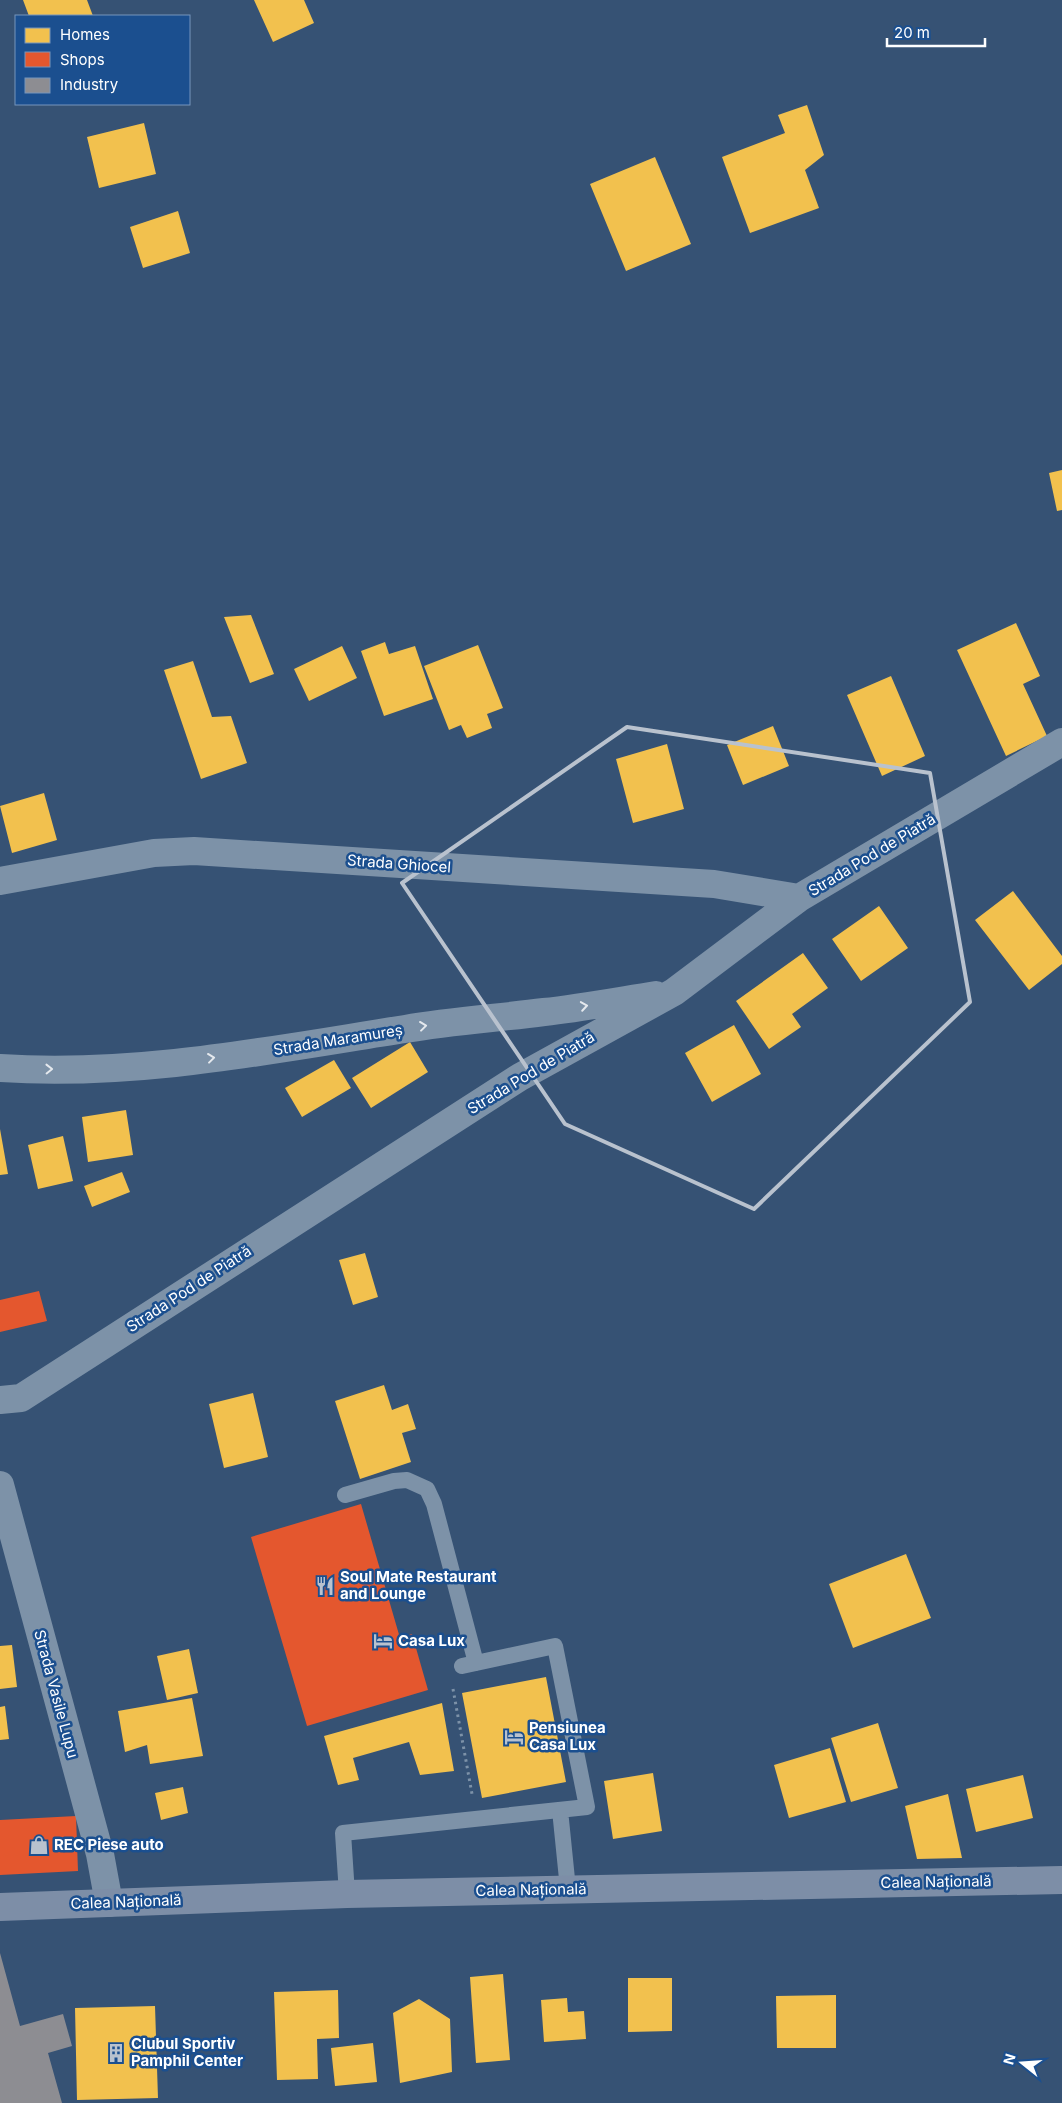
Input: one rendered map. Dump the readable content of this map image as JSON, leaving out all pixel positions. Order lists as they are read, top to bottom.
{
  "streets": {
    "main road": ["Calea Națională"],
    "street": [
      "Strada Pod de Piatră",
      "Strada Ghiocel",
      "Strada Maramureș",
      "Strada Vasile Lupu"
    ]
  },
  "crossings": [
    ["Strada Pod de Piatră", "Strada Ghiocel"],
    ["Strada Pod de Piatră", "Strada Maramureș"],
    ["Strada Vasile Lupu", "Calea Națională"]
  ],
  "one_way": ["Strada Maramureș"],
  "places": {
    "restaurant": ["Soul Mate Restaurant and Lounge"],
    "hotel": ["Casa Lux", "Pensiunea Casa Lux"],
    "shop": ["REC Piese auto"],
    "building": ["Clubul Sportiv Pamphil Center"]
  },
  "legend": ["Homes", "Shops", "Industry"],
  "scale_bar": "20 m",
  "north": "left"
}
